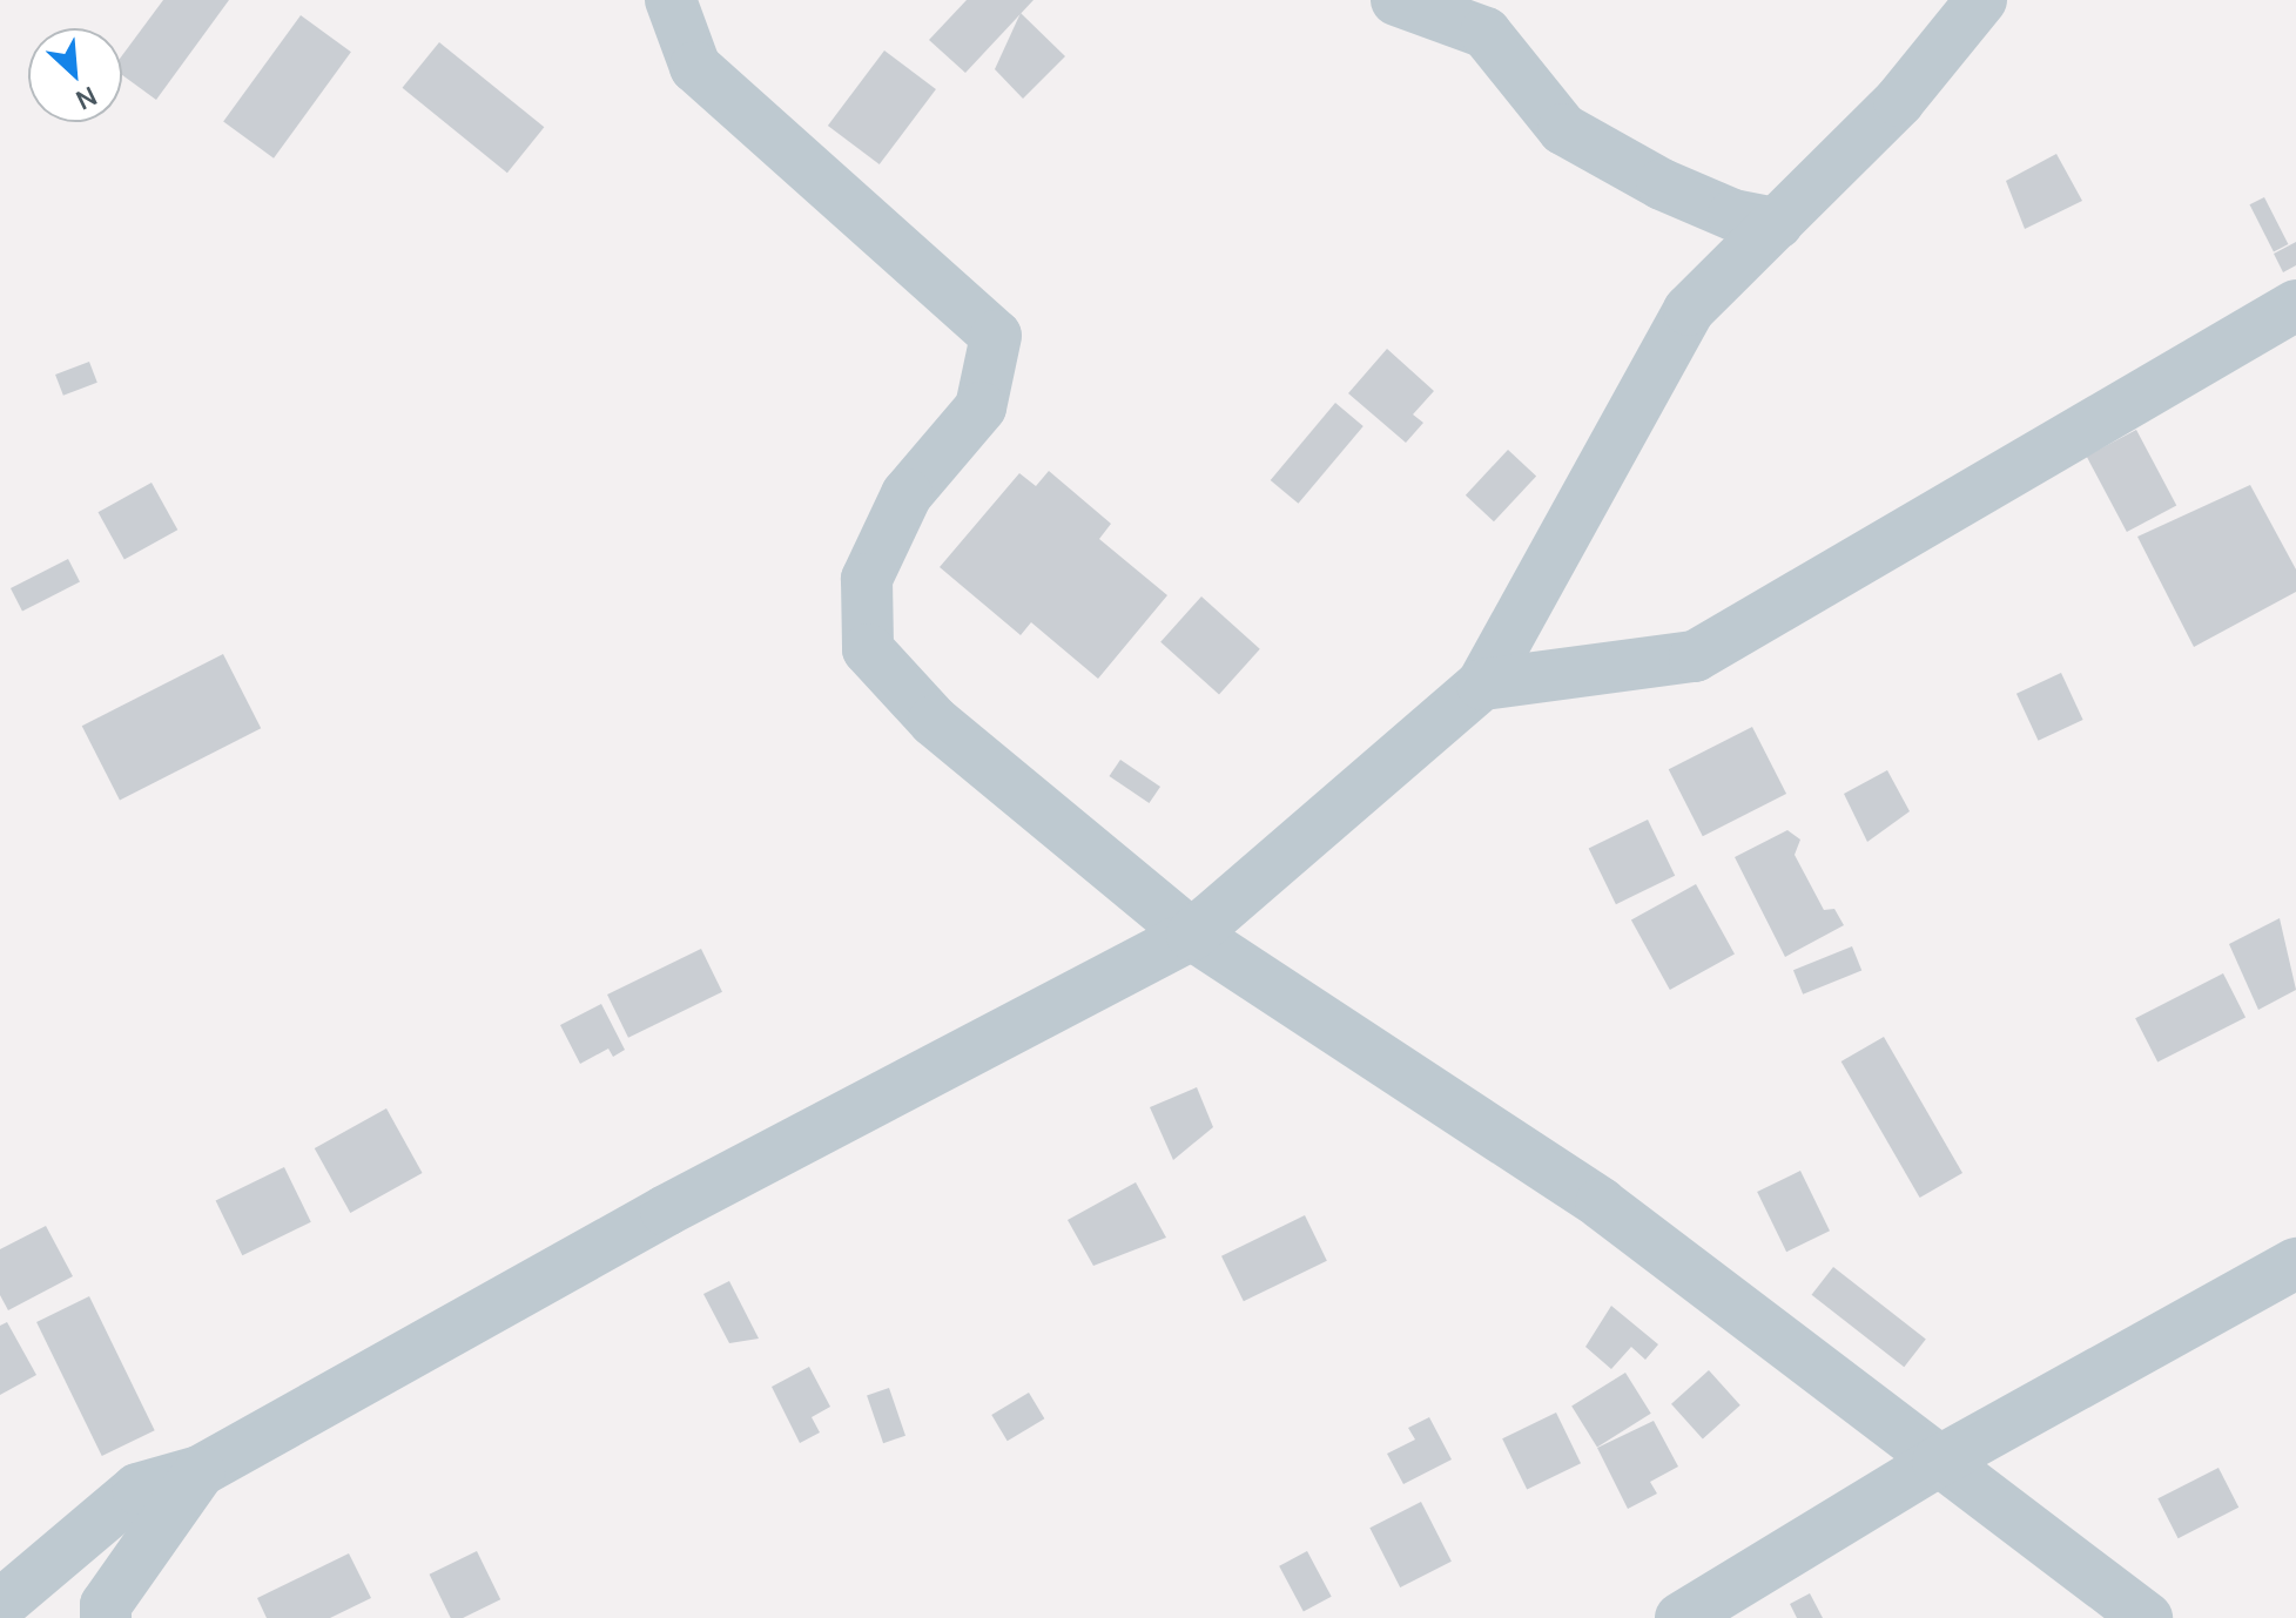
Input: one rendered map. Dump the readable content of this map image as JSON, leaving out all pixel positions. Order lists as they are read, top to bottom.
{
  "north": "bottom right"
}
